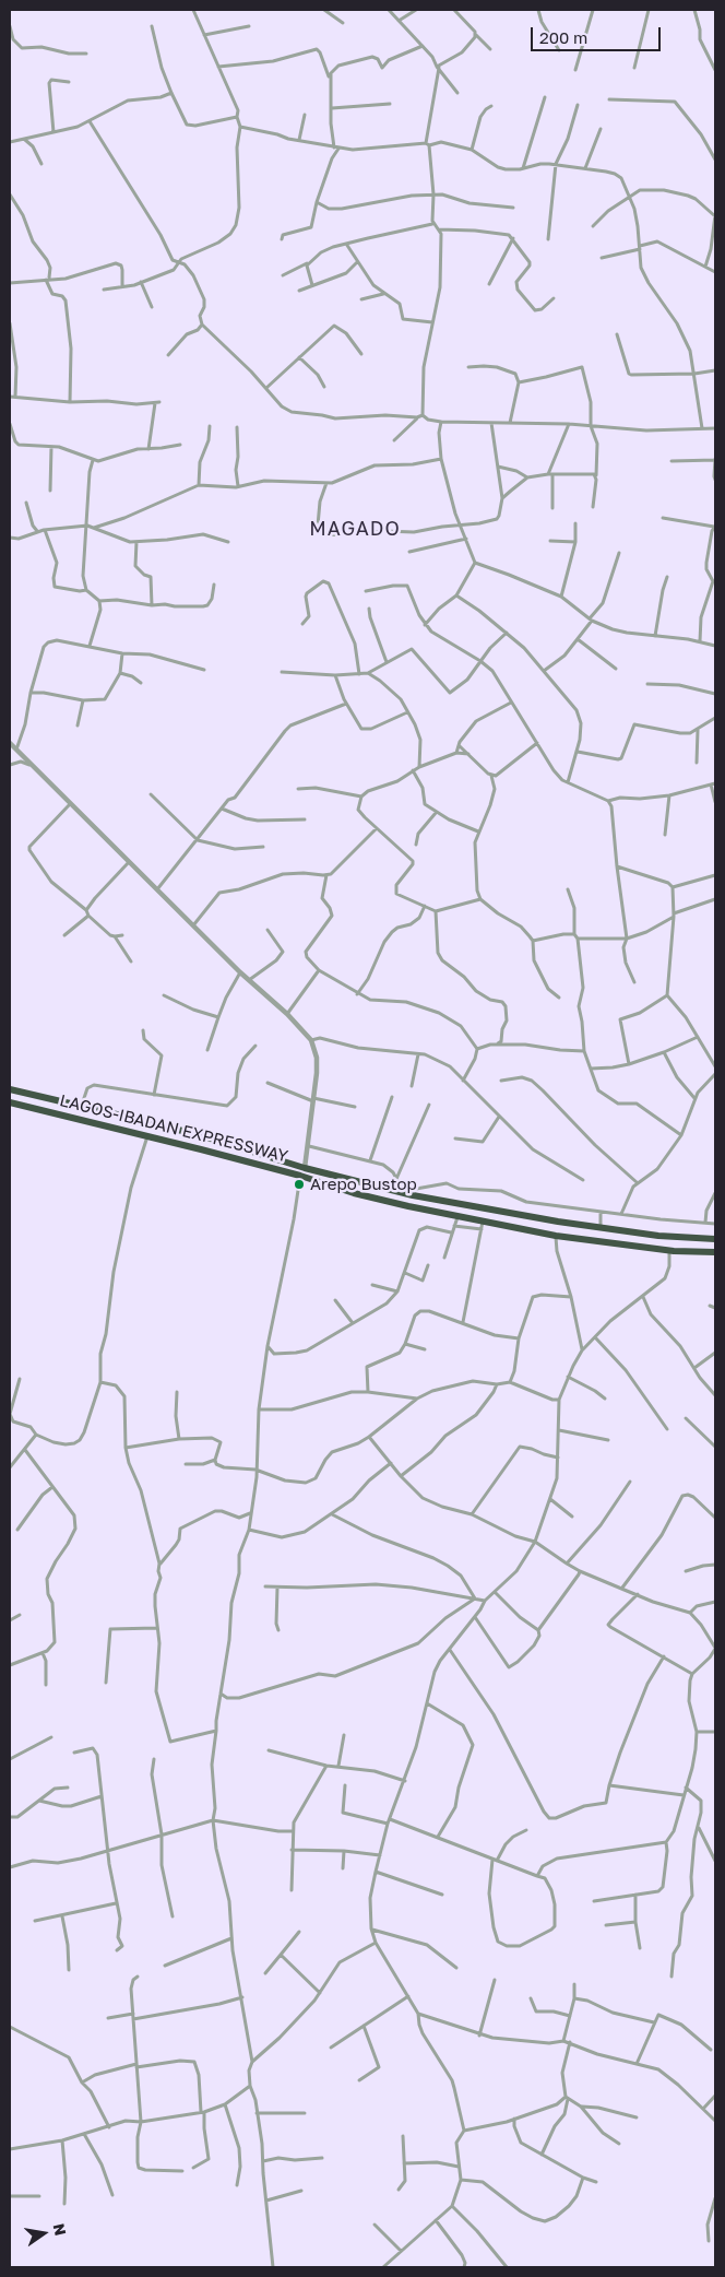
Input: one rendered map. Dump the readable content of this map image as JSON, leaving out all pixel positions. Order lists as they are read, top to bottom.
{
  "streets": {
    "highway": ["LAGOS-IBADAN EXPRESSWAY"]
  },
  "districts": ["MAGADO"],
  "places": ["Arepo Bustop"],
  "scale_bar": "200 m",
  "north": "right"
}
